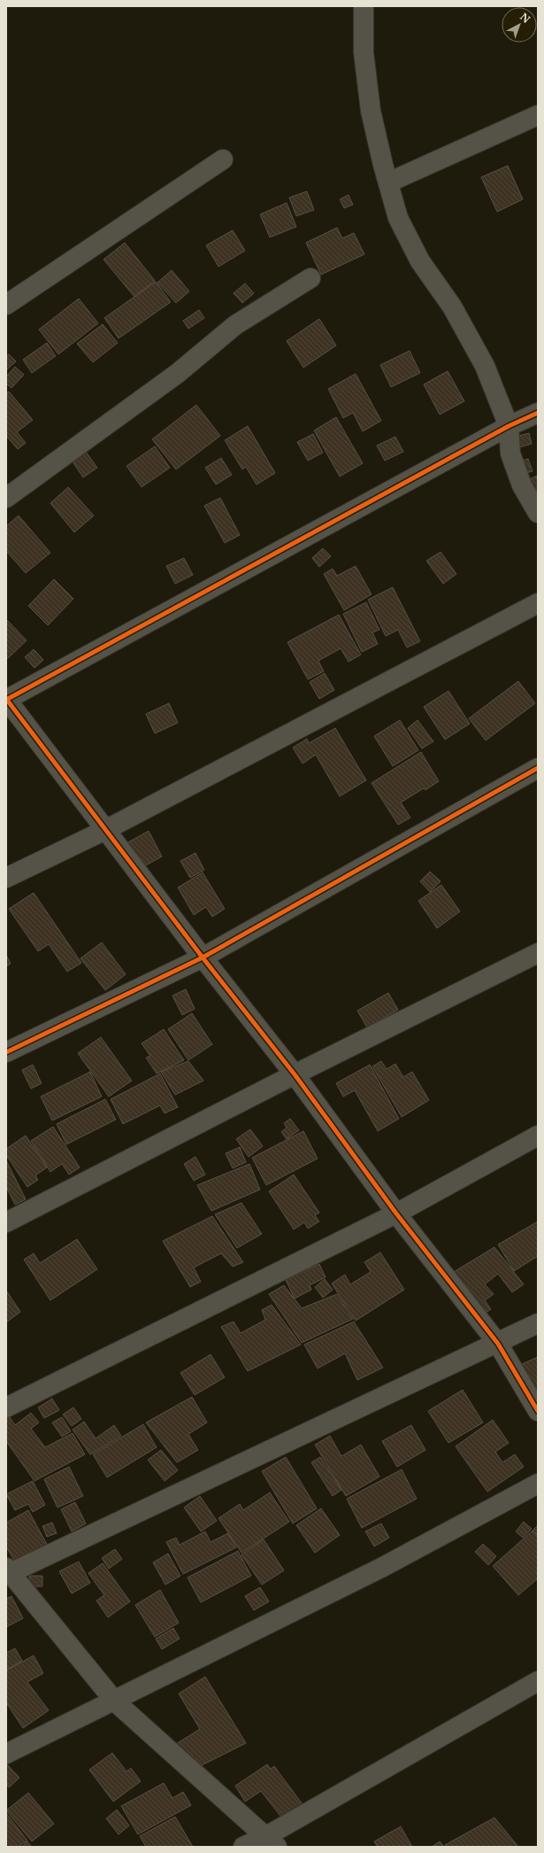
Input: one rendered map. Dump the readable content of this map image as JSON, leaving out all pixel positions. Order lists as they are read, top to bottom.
{
  "north": "top right"
}
